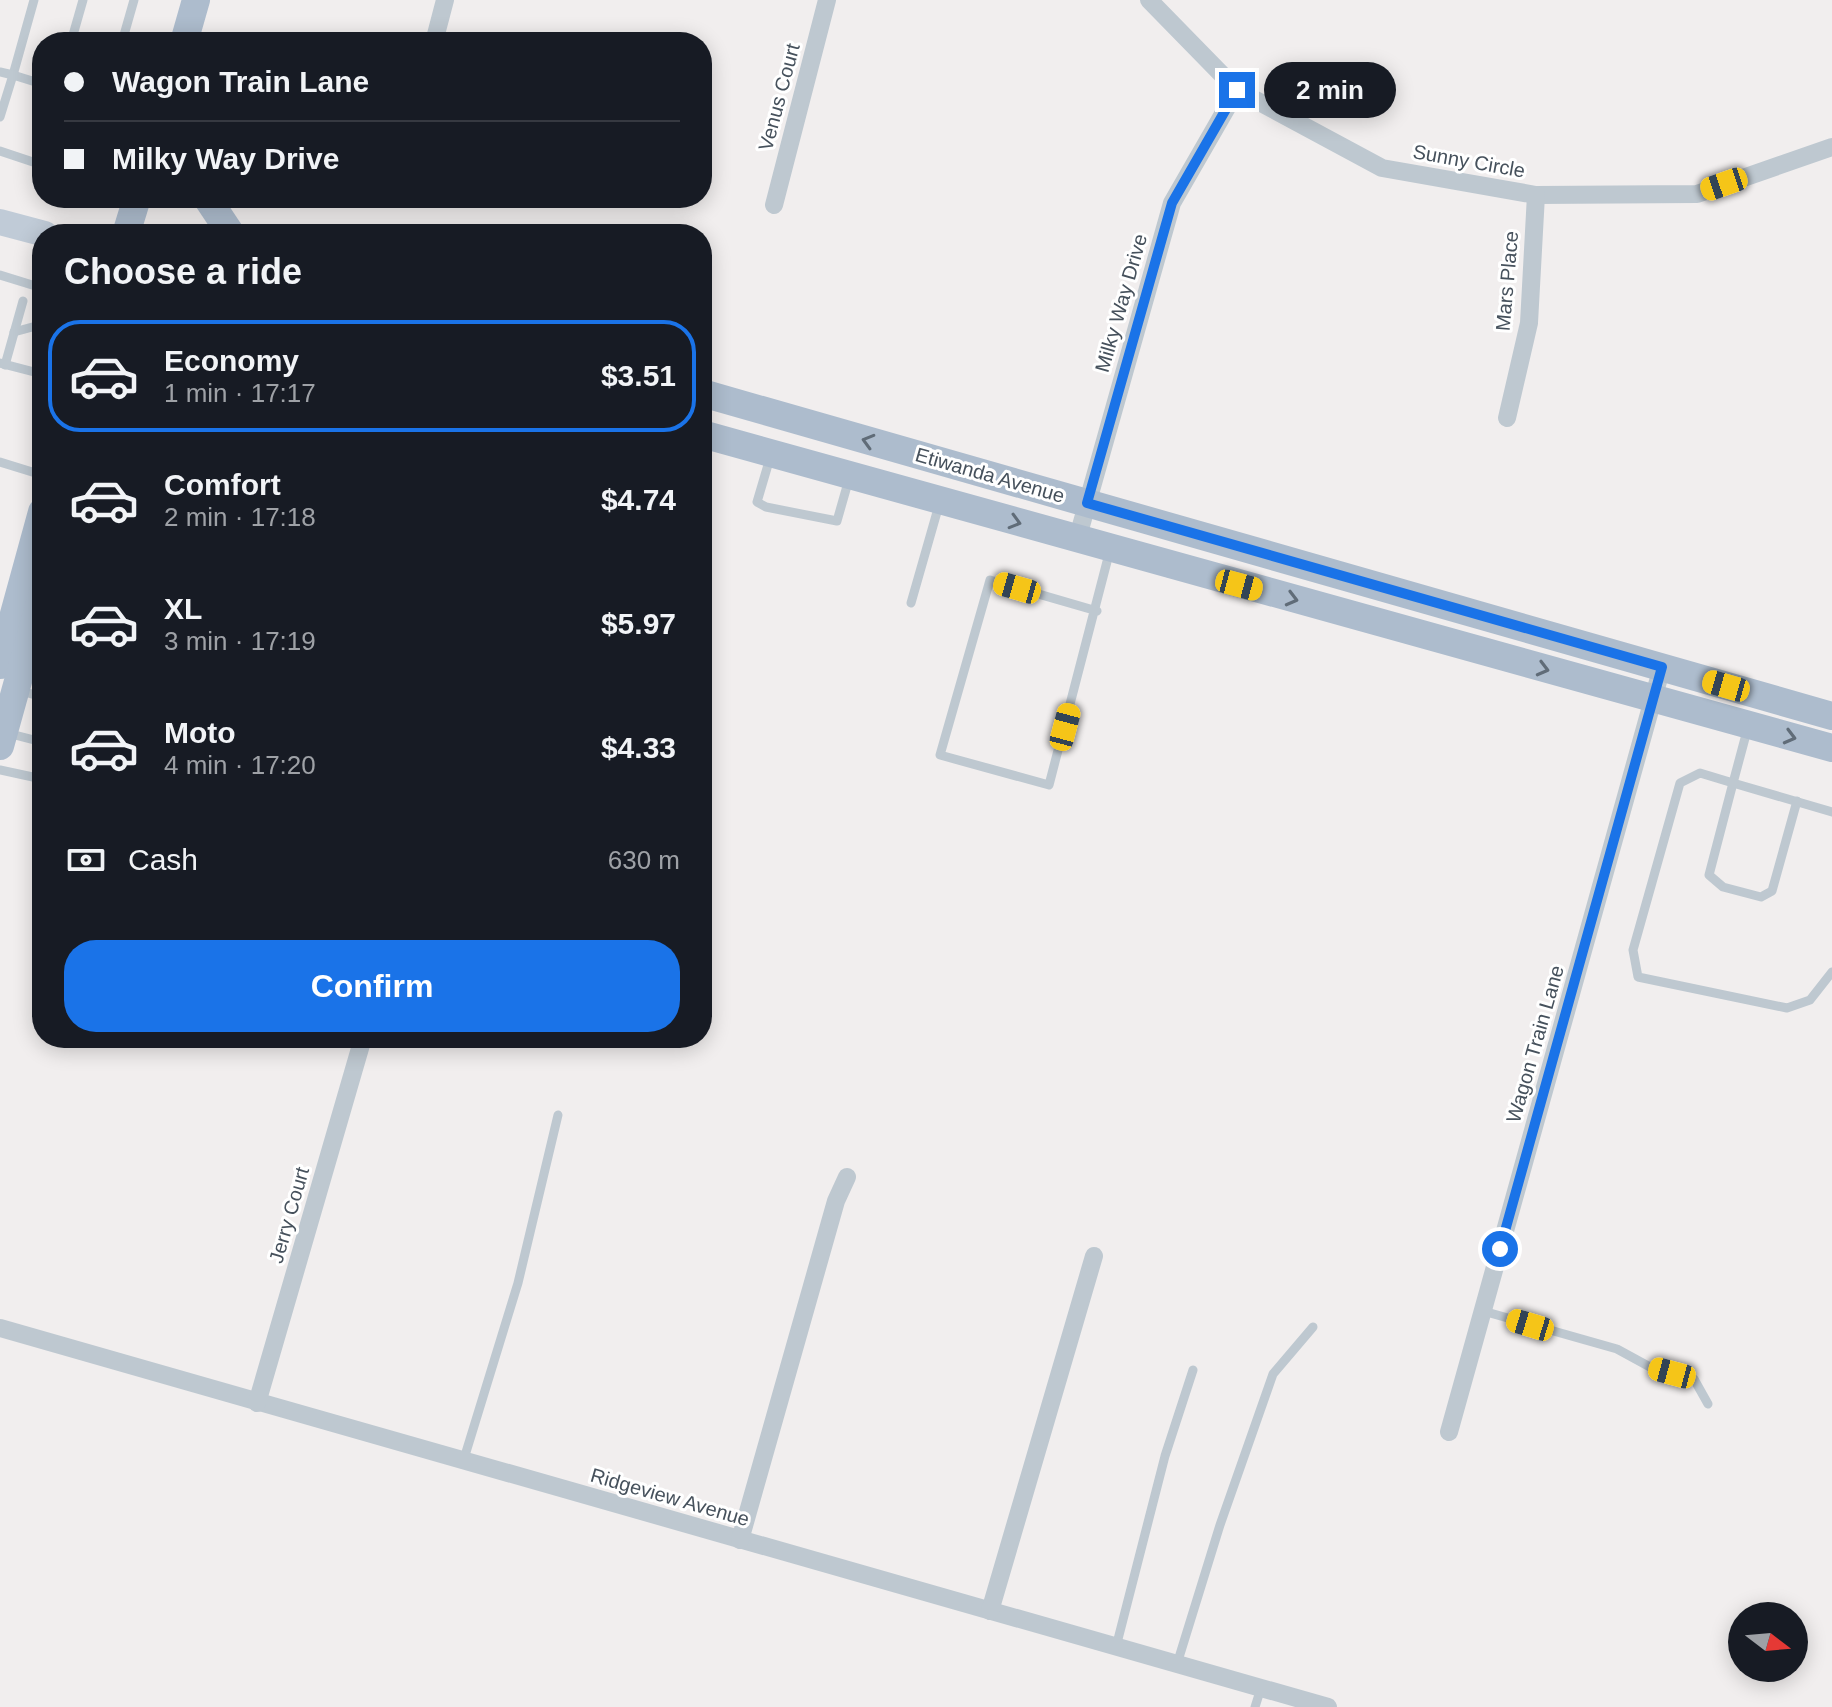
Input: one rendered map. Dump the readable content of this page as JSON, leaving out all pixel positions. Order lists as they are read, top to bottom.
{
  "streets": {
    "main road": ["Etiwanda Avenue"],
    "street": [
      "Venus Court",
      "Sunny Circle",
      "Mars Place",
      "Milky Way Drive",
      "Wagon Train Lane",
      "Jerry Court",
      "Ridgeview Avenue"
    ]
  },
  "crossings": [
    ["Sunny Circle", "Mars Place"],
    ["Sunny Circle", "Milky Way Drive"],
    ["Milky Way Drive", "Etiwanda Avenue"],
    ["Etiwanda Avenue", "Wagon Train Lane"],
    ["Jerry Court", "Ridgeview Avenue"]
  ],
  "north": "right",
  "page": {
    "banner": ["Wagon Train Lane", "Milky Way Drive"],
    "bubble": "2 min",
    "heading": "Choose a ride",
    "list": [
      {
        "name": "Economy",
        "note": "1 min · 17:17",
        "value": "$3.51"
      },
      {
        "name": "Comfort",
        "note": "2 min · 17:18",
        "value": "$4.74"
      },
      {
        "name": "XL",
        "note": "3 min · 17:19",
        "value": "$5.97"
      },
      {
        "name": "Moto",
        "note": "4 min · 17:20",
        "value": "$4.33"
      }
    ],
    "pay": ["Cash", "630 m"],
    "buttons": "Confirm"
  }
}
